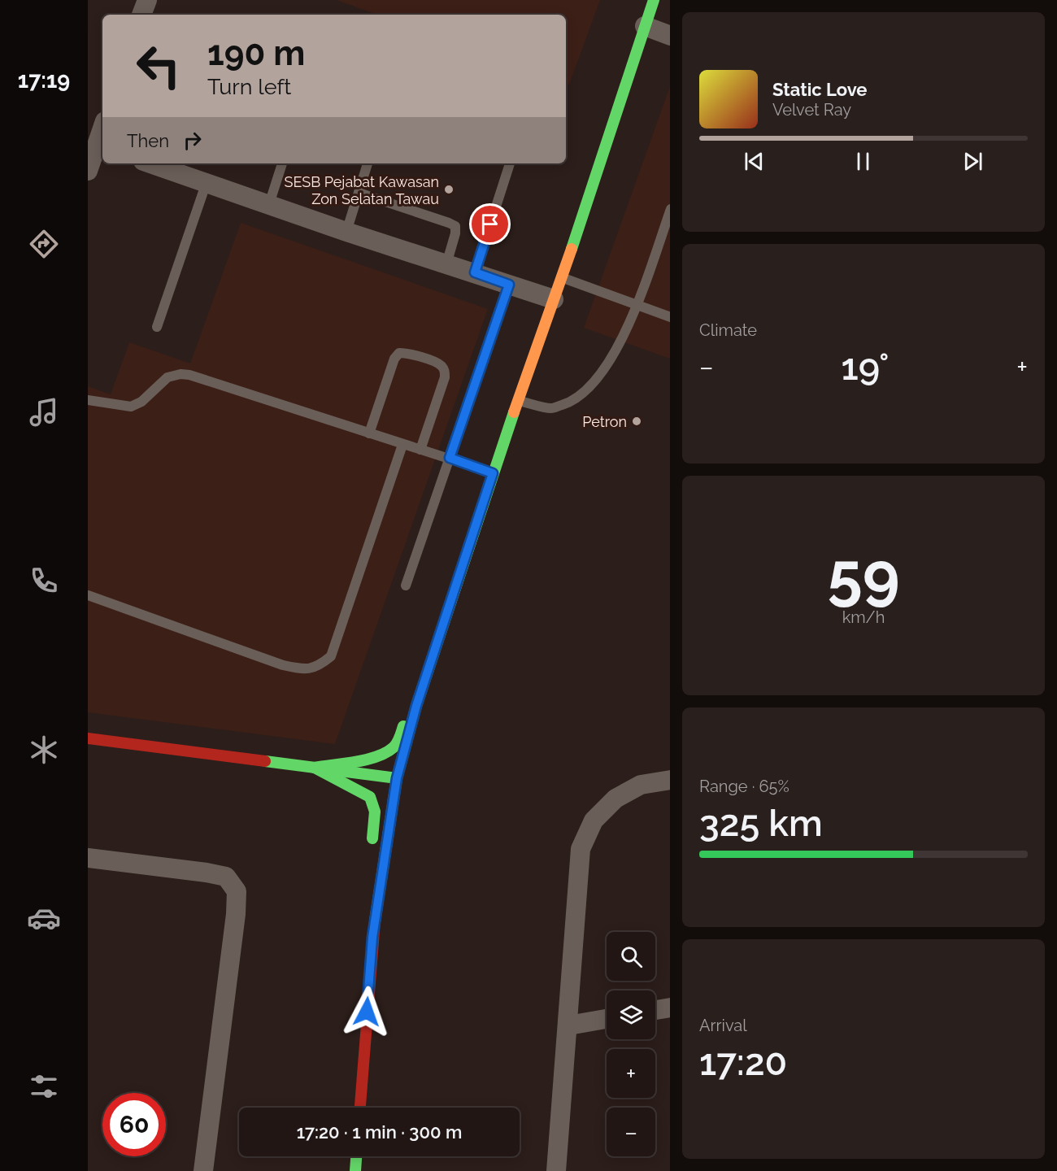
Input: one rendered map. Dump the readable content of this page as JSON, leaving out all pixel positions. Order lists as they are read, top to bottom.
{
  "places": ["SESB Pejabat Kawasan Zon Selatan Tawau", "Petron"],
  "page": {
    "tabs": "17:19",
    "turn": ["190 m", "Turn left"],
    "song": ["Static Love", "Velvet Ray"],
    "then": "Then",
    "tile": [
      "Climate",
      ["59", "km/h"],
      ["Range · 65%", "325 km"],
      ["Arrival", "17:20"]
    ],
    "heat": ["−", "19°", "+"],
    "map_buttons": ["+", "−"],
    "limit": "60",
    "trip": "17:20 · 1 min · 300 m"
  }
}
